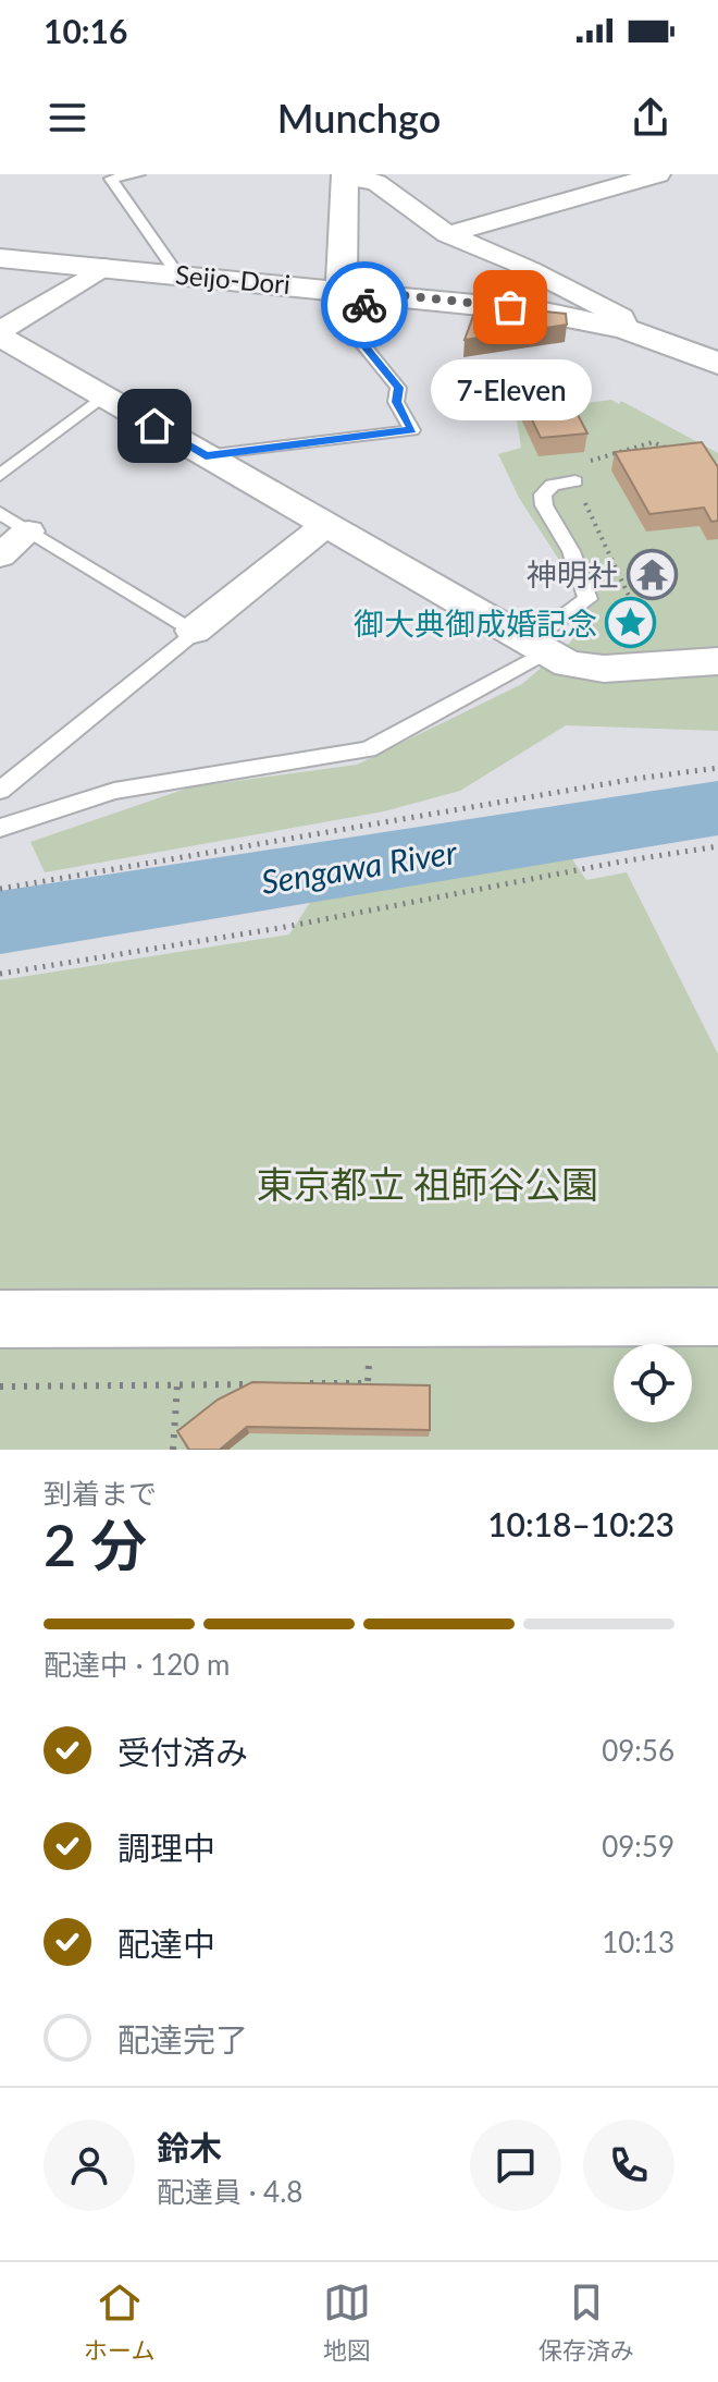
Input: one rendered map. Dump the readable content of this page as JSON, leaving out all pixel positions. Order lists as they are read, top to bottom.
{
  "streets": {
    "street": ["Seijo-Dori"]
  },
  "water": ["Sengawa River"],
  "parks": ["東京都立 祖師谷公園"],
  "places": {
    "other": ["7-Eleven"],
    "temple": ["神明社"],
    "place": ["御大典御成婚記念"]
  },
  "page": {
    "status": "10:16",
    "header": "Munchgo",
    "bubble": "7-Eleven",
    "heading": ["2 分", "到着まで", "10:18–10:23"],
    "panel": ["鈴木", "配達員 · 4.8"],
    "bar": "配達中 · 120 m",
    "list": [
      ["受付済み", "09:56"],
      ["調理中", "09:59"],
      ["配達中", "10:13"],
      "配達完了"
    ],
    "tabs": ["ホーム", "地図", "保存済み"]
  }
}
